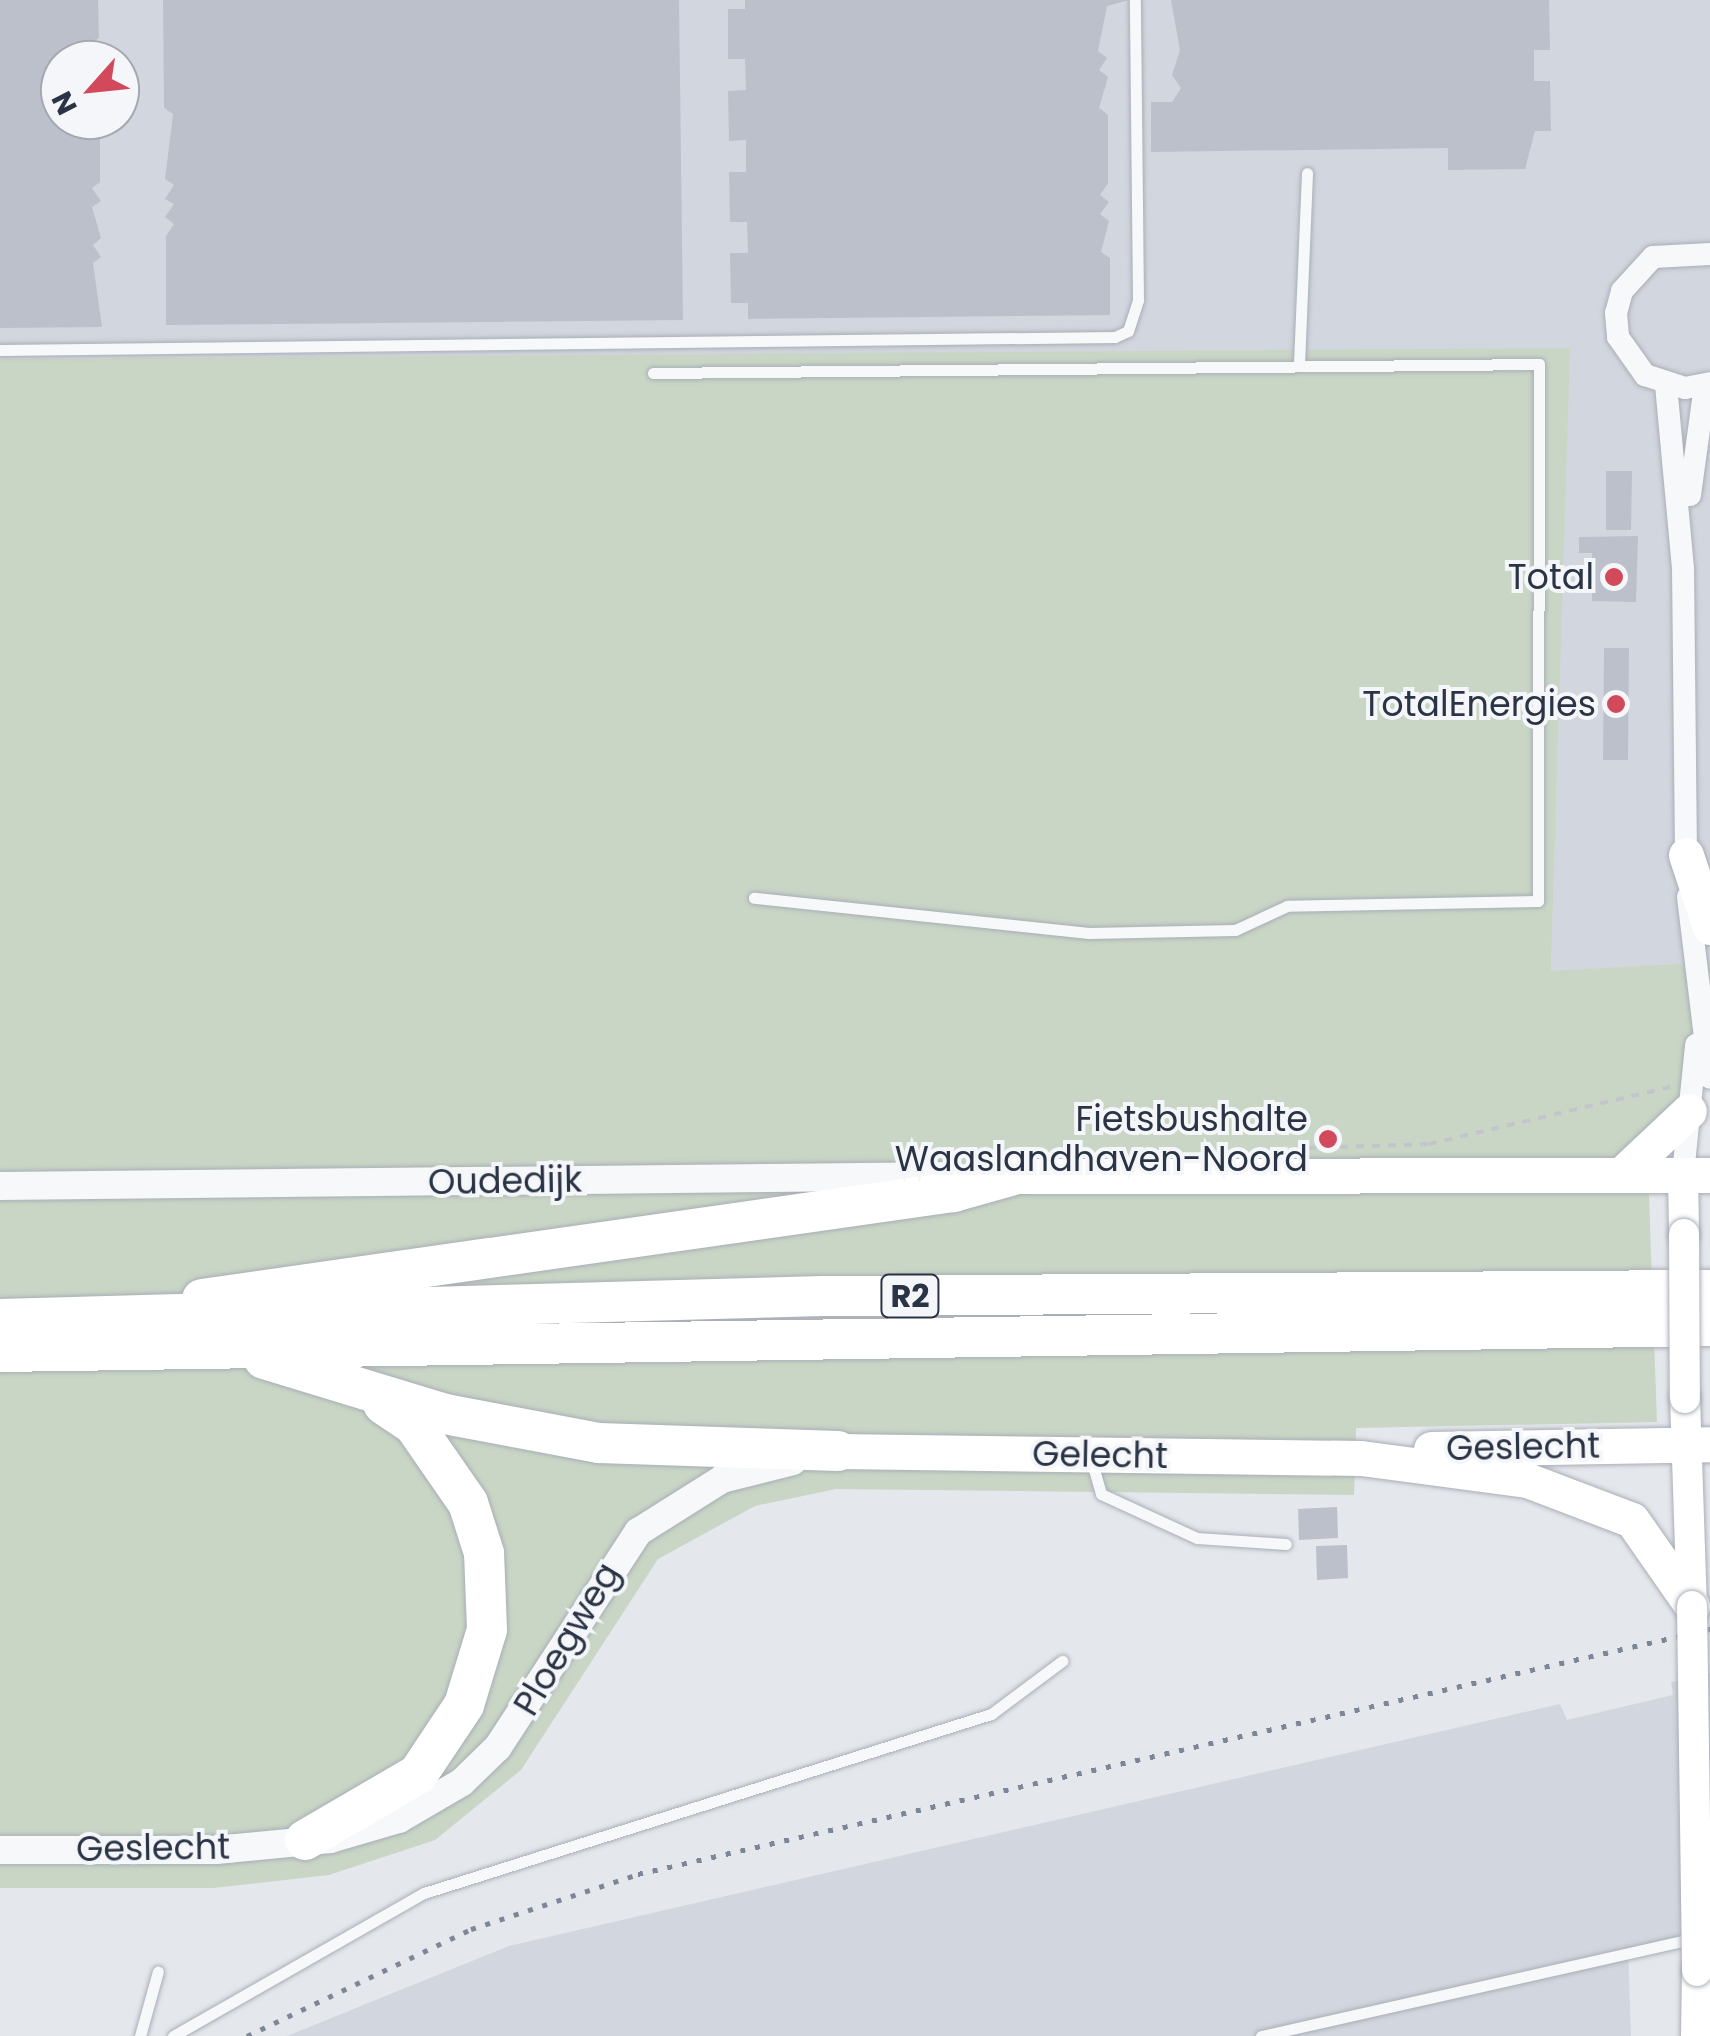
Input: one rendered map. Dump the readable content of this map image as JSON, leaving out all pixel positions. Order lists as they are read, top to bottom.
{
  "streets": {
    "highway": ["R2"],
    "main road": ["Geslecht", "Gelecht"],
    "street": ["Oudedijk", "Ploegweg"]
  },
  "crossings": [
    ["Oudedijk", "R2"],
    ["R2", "Geslecht"],
    ["R2", "Gelecht"],
    ["R2", "Ploegweg"],
    ["Geslecht", "Gelecht"],
    ["Geslecht", "Ploegweg"],
    ["Gelecht", "Ploegweg"]
  ],
  "places": ["Total", "TotalEnergies", "Fietsbushalte Waaslandhaven-Noord"],
  "north": "bottom left"
}
